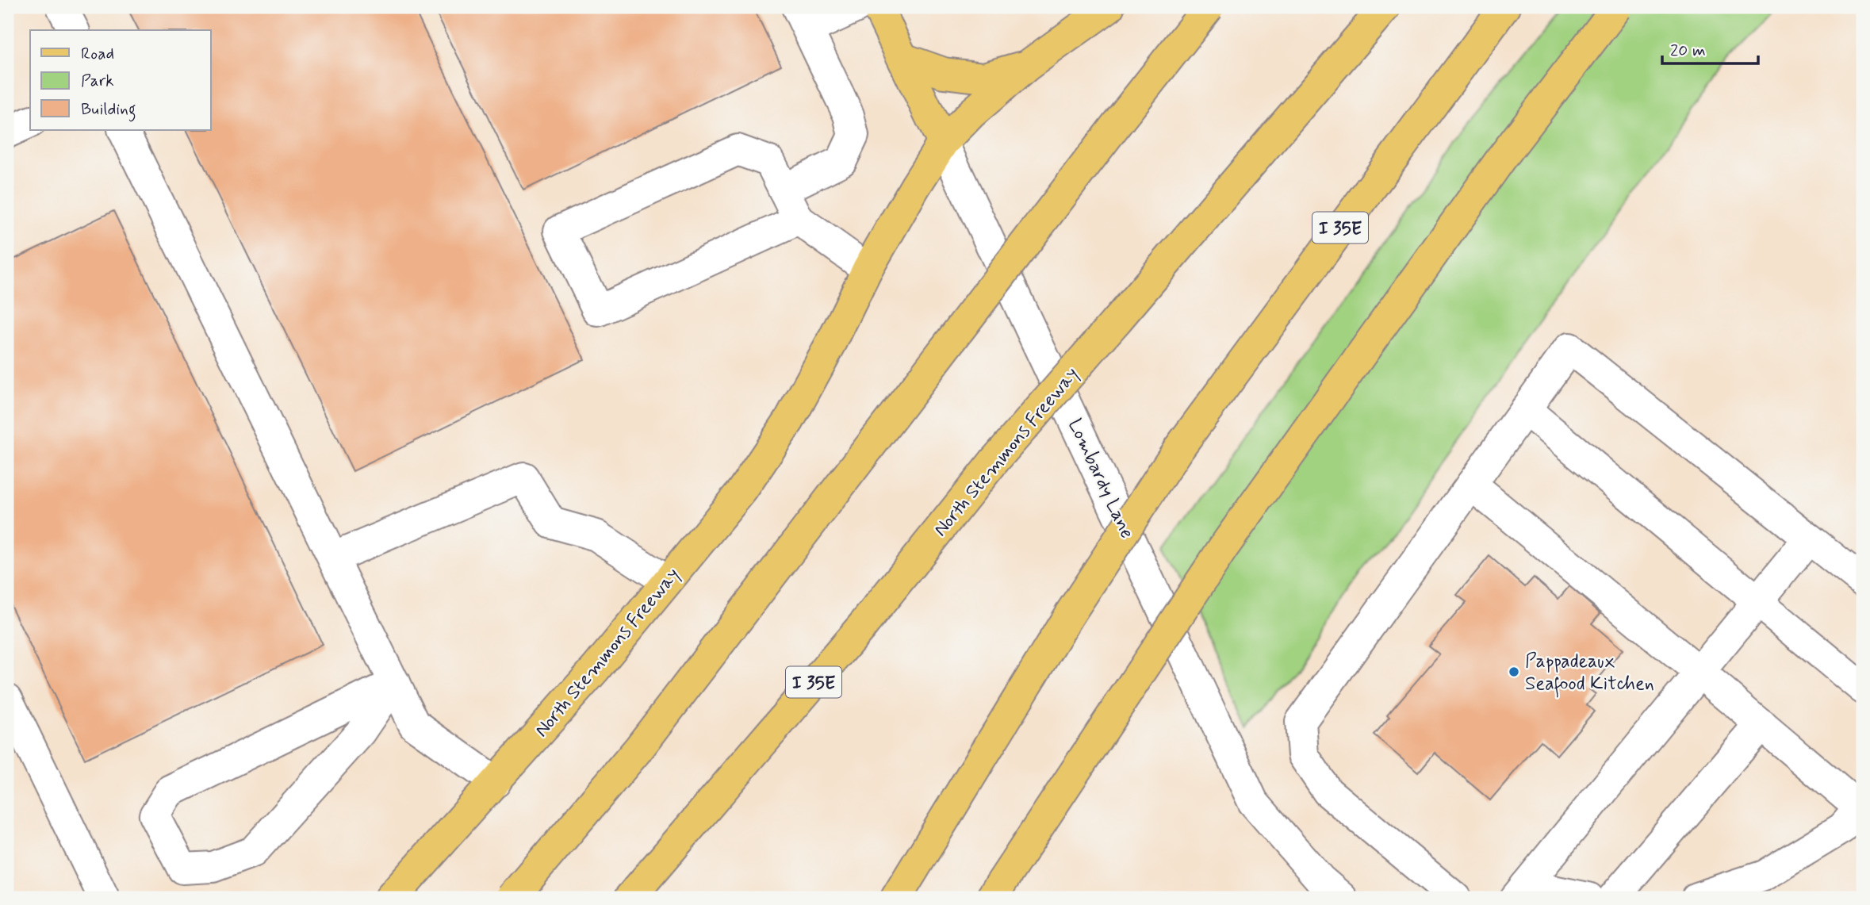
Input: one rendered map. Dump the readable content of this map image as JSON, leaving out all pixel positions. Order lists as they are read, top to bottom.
{
  "streets": {
    "main road": ["I 35E", "North Stemmons Freeway", "Lombardy Lane"]
  },
  "crossings": [
    ["North Stemmons Freeway", "Lombardy Lane"]
  ],
  "places": ["Pappadeaux Seafood Kitchen"],
  "legend": ["Road", "Park", "Building"],
  "scale_bar": "20 m"
}
